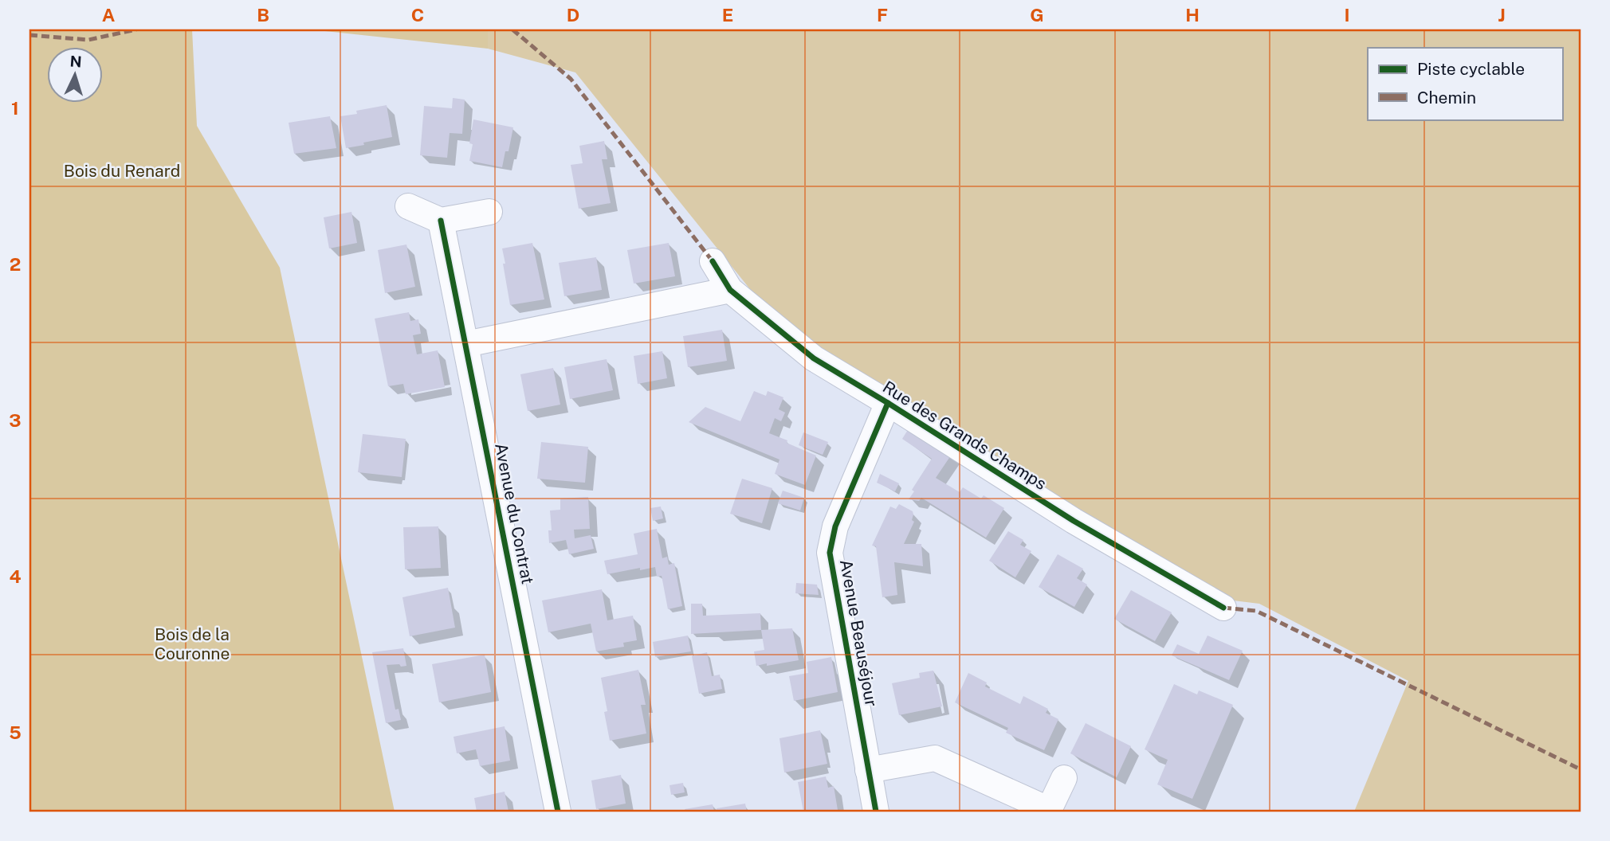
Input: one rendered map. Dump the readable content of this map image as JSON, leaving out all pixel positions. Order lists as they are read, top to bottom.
{
  "streets": {
    "street": ["Rue des Grands Champs", "Avenue du Contrat", "Avenue Beauséjour"]
  },
  "crossings": [
    ["Rue des Grands Champs", "Avenue Beauséjour"]
  ],
  "parks": ["Bois du Renard", "Bois de la Couronne"],
  "legend": ["Piste cyclable", "Chemin"],
  "north": "top",
  "grid": {
    "columns": [
      "A",
      "B",
      "C",
      "D",
      "E",
      "F",
      "G",
      "H",
      "I",
      "J"
    ],
    "rows": [
      "1",
      "2",
      "3",
      "4",
      "5"
    ]
  }
}
